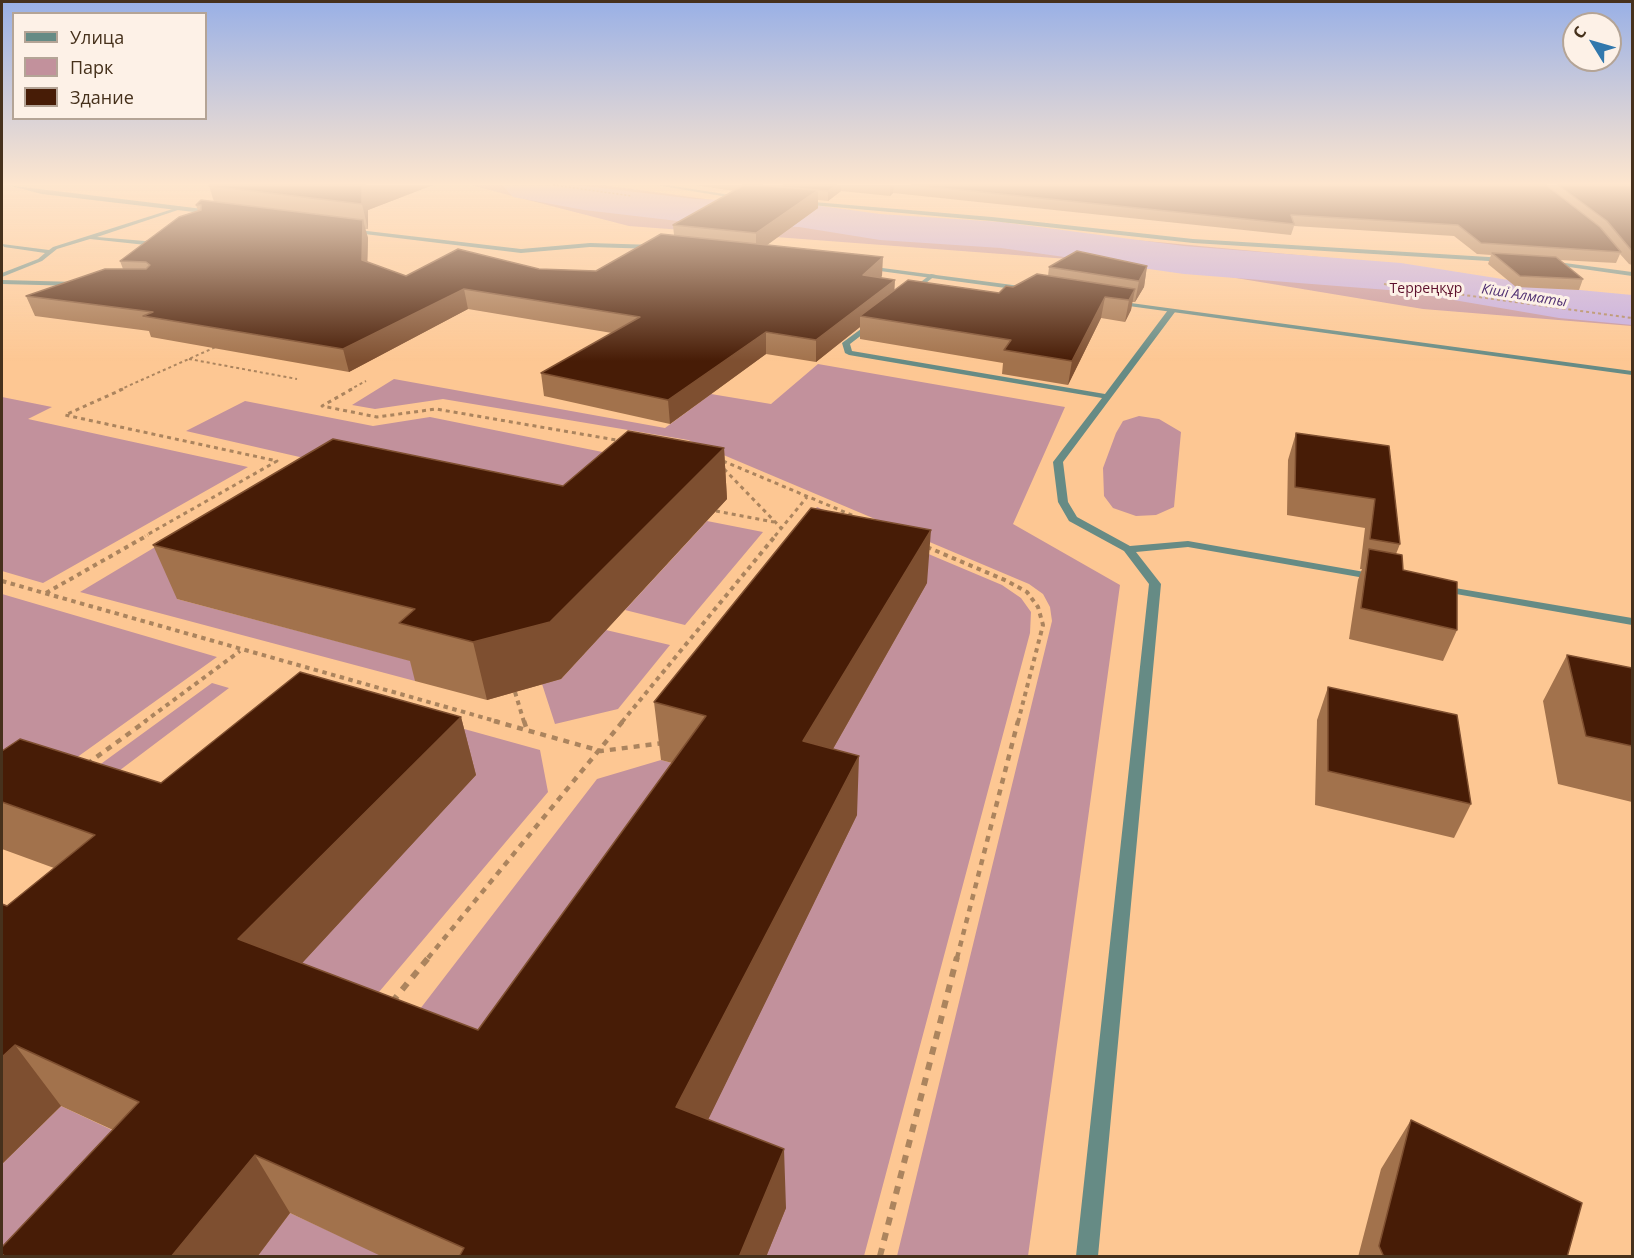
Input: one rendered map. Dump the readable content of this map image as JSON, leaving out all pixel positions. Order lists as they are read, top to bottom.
{
  "water": ["Кіші Алматы"],
  "parks": ["Терреңқұр"],
  "legend": ["Улица", "Парк", "Здание"],
  "north": "top left"
}
